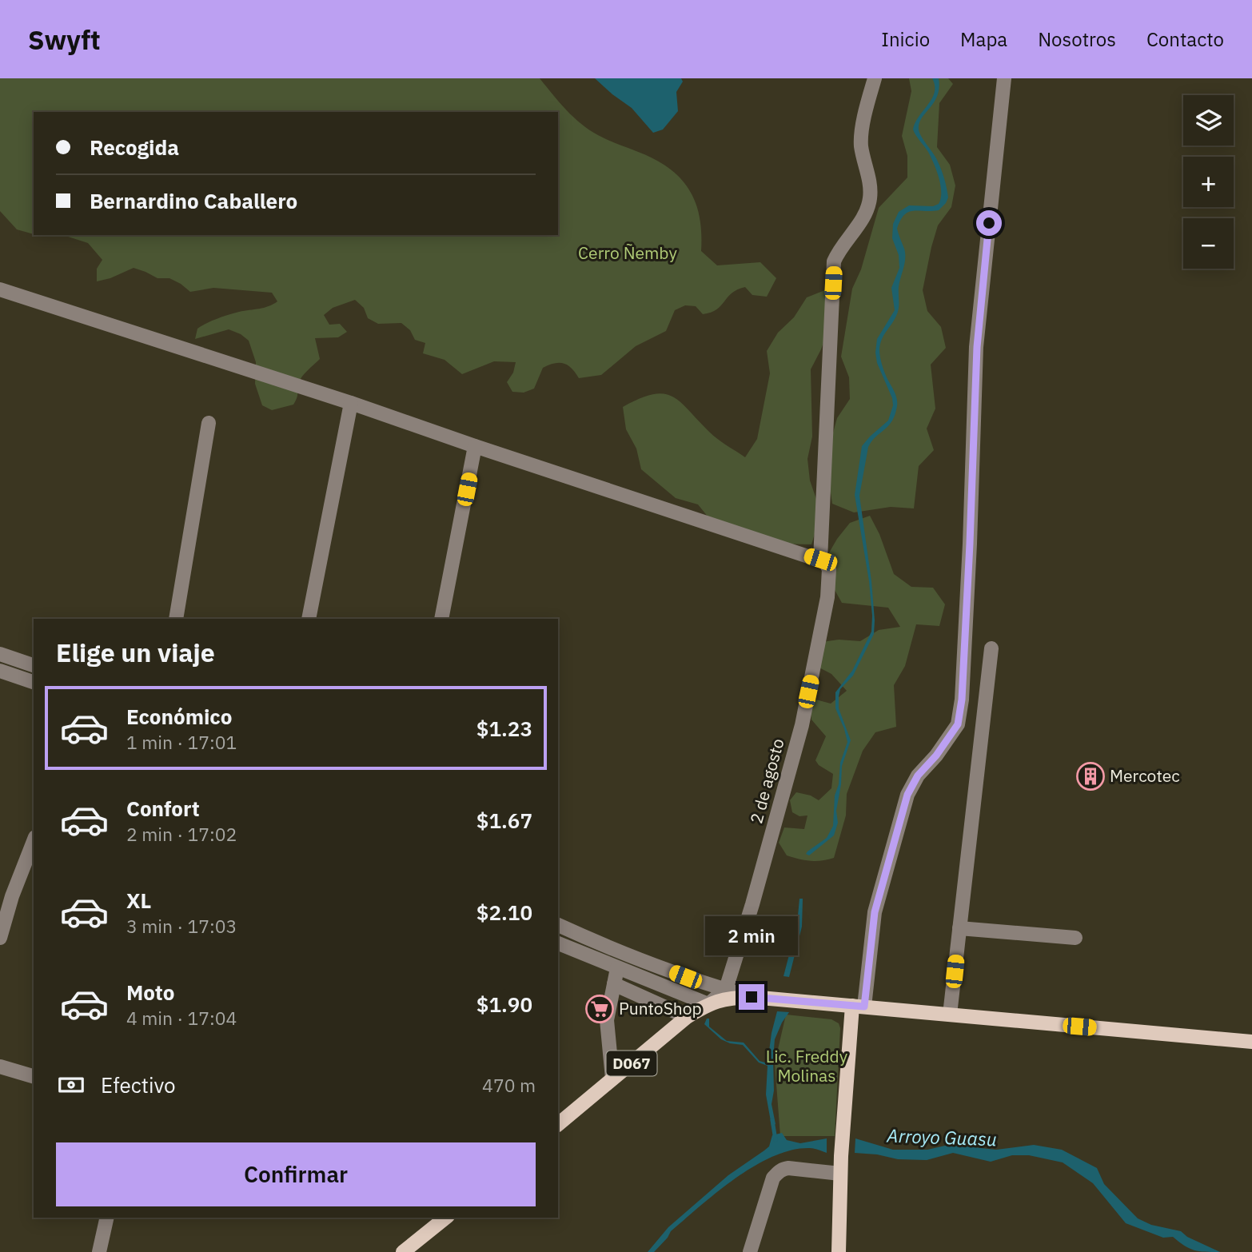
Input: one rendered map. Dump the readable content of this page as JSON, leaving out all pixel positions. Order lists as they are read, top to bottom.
{
  "streets": {
    "main road": ["D067"],
    "street": ["2 de agosto"]
  },
  "water": ["Arroyo Guasu"],
  "parks": ["Cerro Ñemby", "Lic. Freddy Molinas"],
  "places": {
    "building": ["Mercotec"],
    "supermarket": ["PuntoShop"]
  },
  "page": {
    "header": "Swyft",
    "nav": [
      "Inicio",
      "Mapa",
      "Nosotros",
      "Contacto"
    ],
    "map_buttons": ["+", "−"],
    "banner": ["Recogida", "Bernardino Caballero"],
    "heading": "Elige un viaje",
    "list": [
      {
        "name": "Económico",
        "note": "1 min · 17:01",
        "value": "$1.23"
      },
      {
        "name": "Confort",
        "note": "2 min · 17:02",
        "value": "$1.67"
      },
      {
        "name": "XL",
        "note": "3 min · 17:03",
        "value": "$2.10"
      },
      {
        "name": "Moto",
        "note": "4 min · 17:04",
        "value": "$1.90"
      }
    ],
    "bubble": "2 min",
    "pay": ["Efectivo", "470 m"],
    "buttons": "Confirmar"
  }
}
